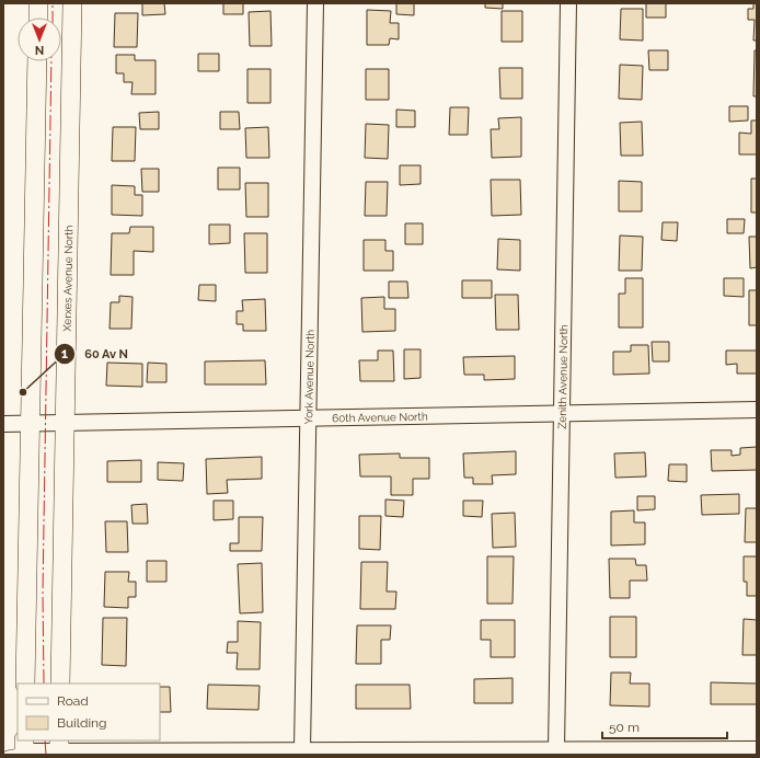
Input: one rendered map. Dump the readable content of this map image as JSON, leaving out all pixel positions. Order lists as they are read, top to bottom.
{
  "streets": {
    "street": [
      "Xerxes Avenue North",
      "York Avenue North",
      "Zenith Avenue North",
      "60th Avenue North"
    ]
  },
  "crossings": [
    ["Xerxes Avenue North", "60th Avenue North"],
    ["York Avenue North", "60th Avenue North"],
    ["Zenith Avenue North", "60th Avenue North"]
  ],
  "places": ["60 Av N"],
  "legend": ["Road", "Building"],
  "scale_bar": "50 m",
  "north": "bottom"
}
